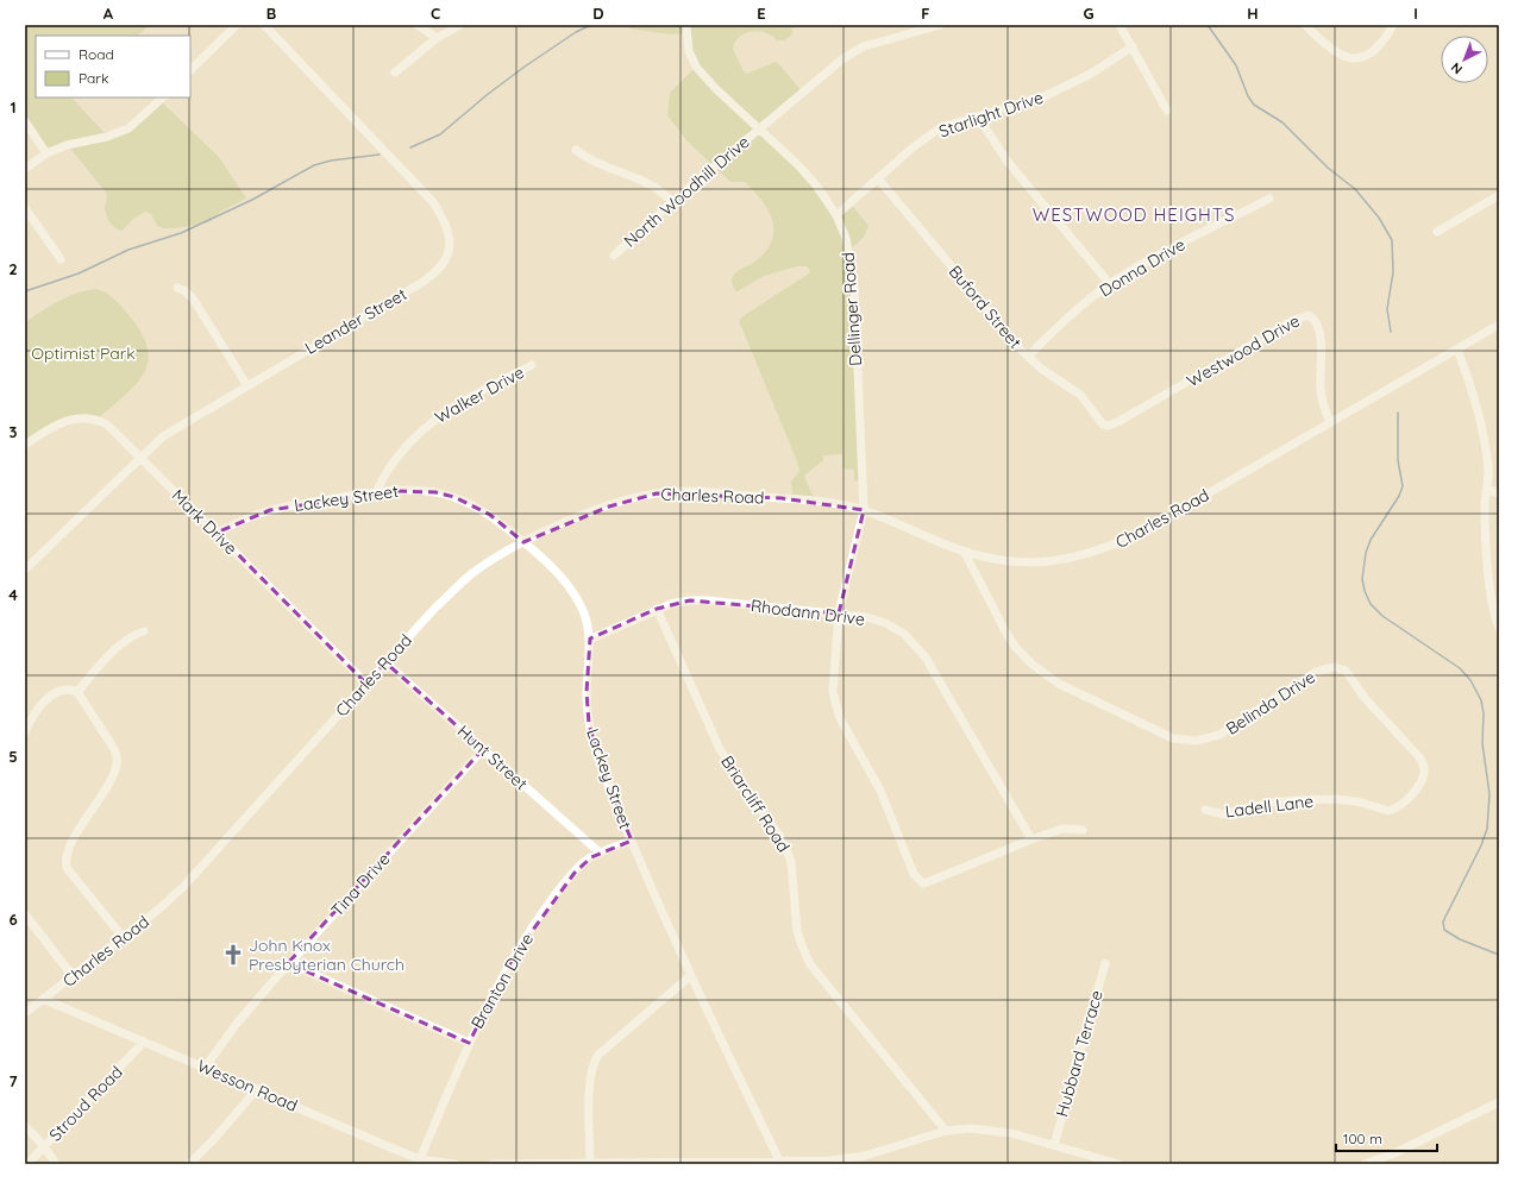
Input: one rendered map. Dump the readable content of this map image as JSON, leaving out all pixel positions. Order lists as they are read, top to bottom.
{
  "streets": {
    "street": [
      "Starlight Drive",
      "North Woodhill Drive",
      "Donna Drive",
      "Buford Street",
      "Dellinger Road",
      "Leander Street",
      "Westwood Drive",
      "Walker Drive",
      "Charles Road",
      "Lackey Street",
      "Mark Drive",
      "Rhodann Drive",
      "Belinda Drive",
      "Hunt Street",
      "Briarcliff Road",
      "Ladell Lane",
      "Tina Drive",
      "Branton Drive",
      "Hubbard Terrace",
      "Wesson Road",
      "Stroud Road"
    ]
  },
  "crossings": [
    ["Starlight Drive", "Buford Street"],
    ["Starlight Drive", "Dellinger Road"],
    ["North Woodhill Drive", "Dellinger Road"],
    ["Donna Drive", "Buford Street"],
    ["Buford Street", "Westwood Drive"],
    ["Dellinger Road", "Charles Road"],
    ["Dellinger Road", "Rhodann Drive"],
    ["Leander Street", "Mark Drive"],
    ["Westwood Drive", "Charles Road"],
    ["Walker Drive", "Lackey Street"],
    ["Charles Road", "Lackey Street"],
    ["Charles Road", "Mark Drive"],
    ["Charles Road", "Belinda Drive"],
    ["Charles Road", "Hunt Street"],
    ["Charles Road", "Wesson Road"],
    ["Lackey Street", "Mark Drive"],
    ["Lackey Street", "Rhodann Drive"],
    ["Lackey Street", "Branton Drive"],
    ["Rhodann Drive", "Briarcliff Road"],
    ["Belinda Drive", "Ladell Lane"],
    ["Hunt Street", "Tina Drive"],
    ["Hunt Street", "Branton Drive"],
    ["Tina Drive", "Wesson Road"],
    ["Branton Drive", "Wesson Road"],
    ["Wesson Road", "Stroud Road"]
  ],
  "districts": ["WESTWOOD HEIGHTS"],
  "parks": ["Optimist Park"],
  "places": {
    "church": ["John Knox Presbyterian Church"]
  },
  "legend": ["Road", "Park"],
  "scale_bar": "100 m",
  "north": "bottom left",
  "grid": {
    "columns": [
      "A",
      "B",
      "C",
      "D",
      "E",
      "F",
      "G",
      "H",
      "I"
    ],
    "rows": [
      "1",
      "2",
      "3",
      "4",
      "5",
      "6",
      "7"
    ]
  }
}
